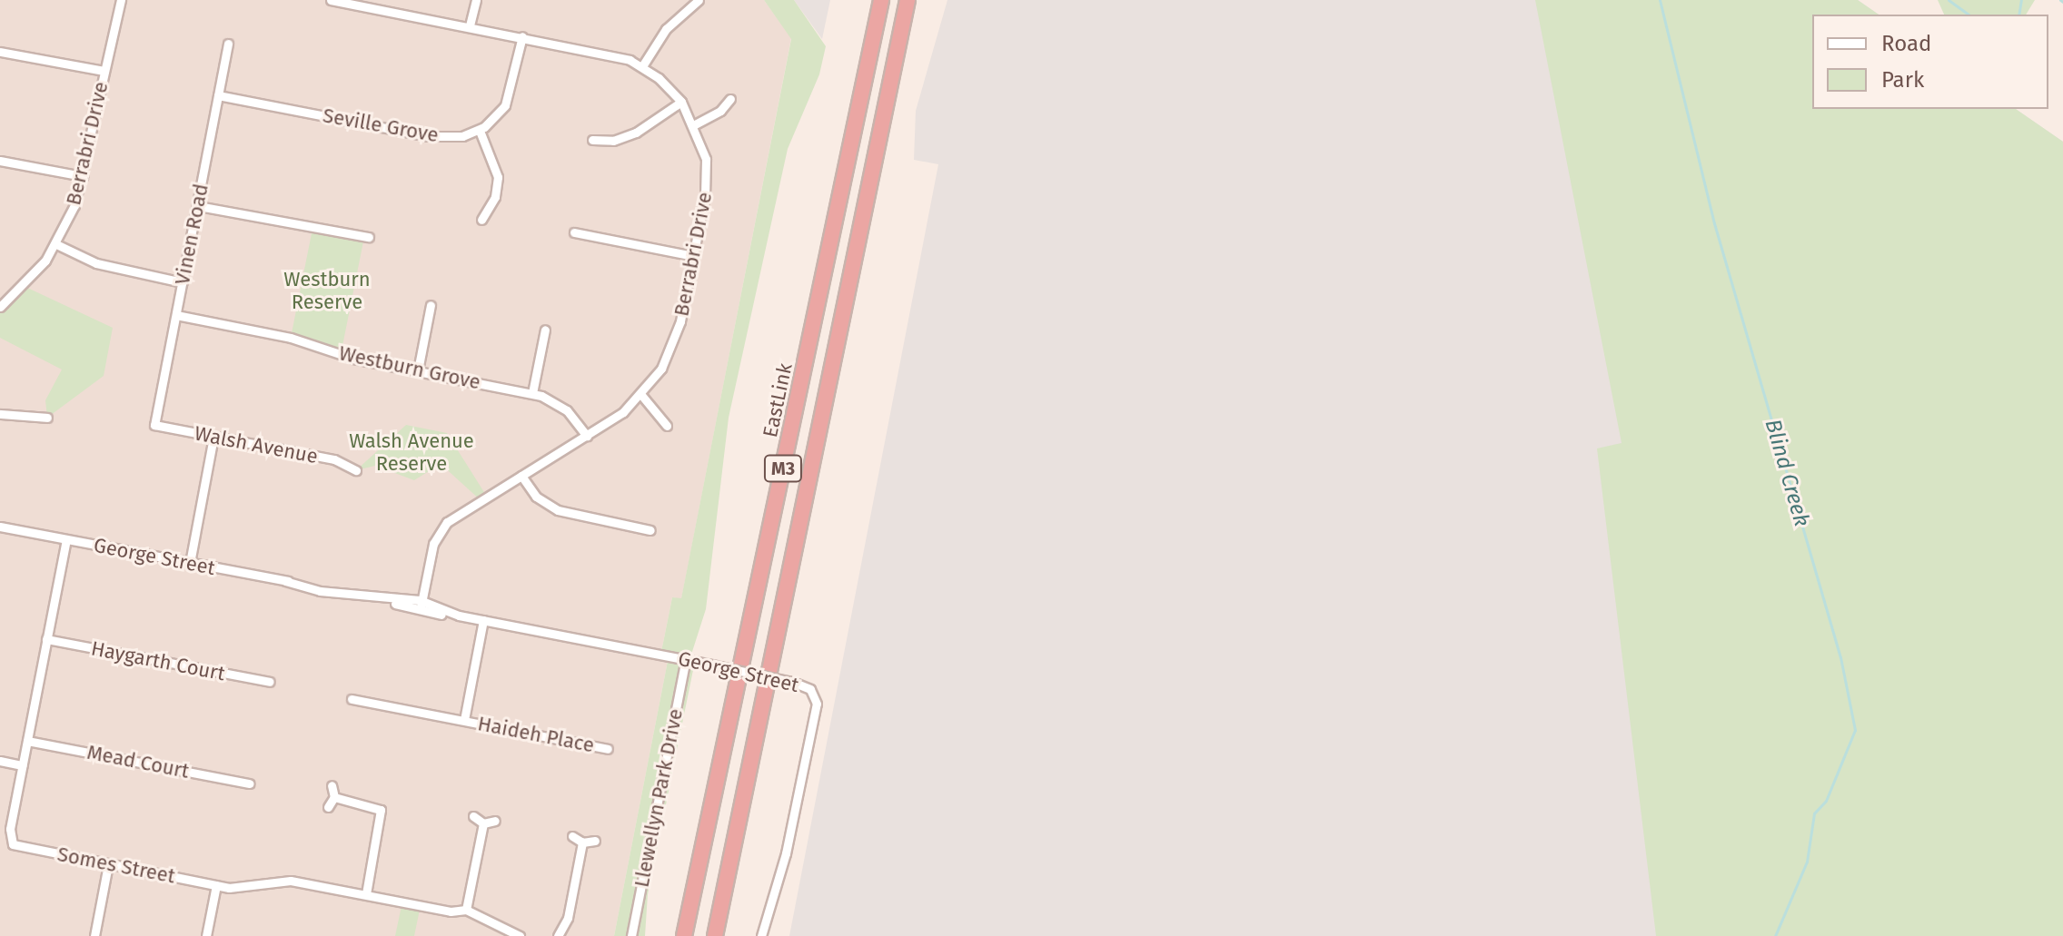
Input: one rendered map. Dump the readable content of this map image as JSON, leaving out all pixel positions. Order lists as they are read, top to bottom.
{
  "streets": {
    "highway": ["EastLink", "M3"],
    "street": [
      "Seville Grove",
      "Berrabri Drive",
      "Vinen Road",
      "Westburn Grove",
      "Walsh Avenue",
      "George Street",
      "Haygarth Court",
      "Haideh Place",
      "Mead Court",
      "Llewellyn Park Drive",
      "Somes Street"
    ]
  },
  "crossings": [
    ["Seville Grove", "Vinen Road"],
    ["Berrabri Drive", "Westburn Grove"],
    ["Berrabri Drive", "George Street"],
    ["Vinen Road", "Westburn Grove"],
    ["Vinen Road", "Walsh Avenue"],
    ["George Street", "Haideh Place"],
    ["George Street", "Llewellyn Park Drive"],
    ["George Street", "Somes Street"],
    ["Haygarth Court", "Somes Street"],
    ["Mead Court", "Somes Street"]
  ],
  "water": ["Blind Creek"],
  "parks": ["Westburn Reserve", "Walsh Avenue Reserve"],
  "legend": ["Road", "Park"]
}
